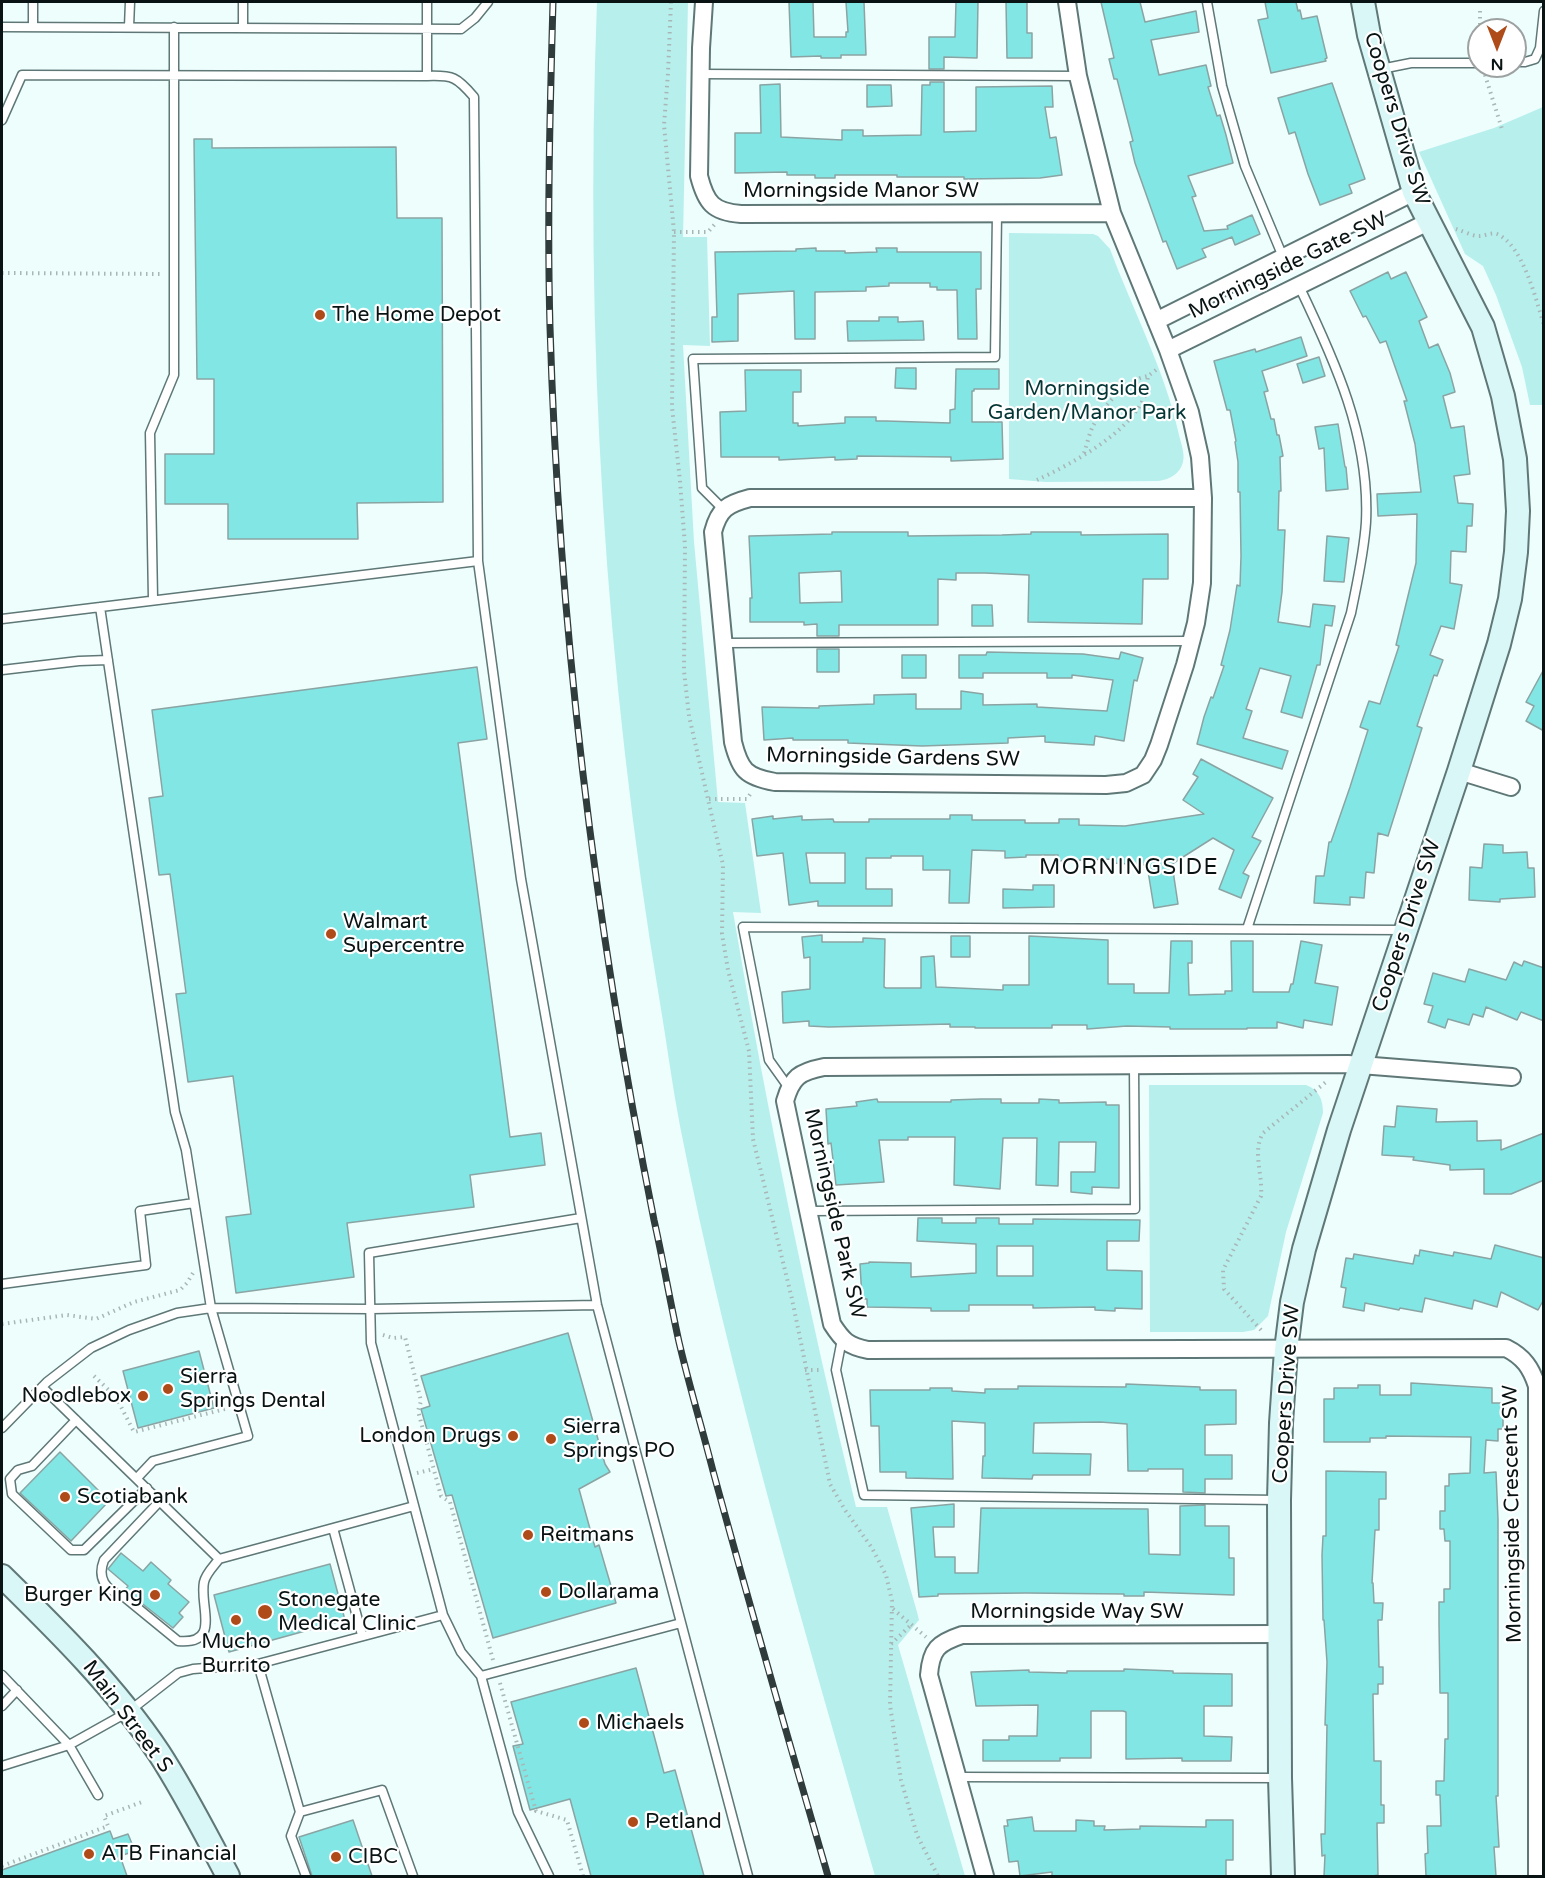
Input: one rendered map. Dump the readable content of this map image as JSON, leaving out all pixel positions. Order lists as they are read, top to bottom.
{
  "streets": {
    "street": [
      "Coopers Drive SW",
      "Morningside Manor SW",
      "Morningside Gate SW",
      "Morningside Gardens SW",
      "Morningside Park SW",
      "Morningside Crescent SW",
      "Morningside Way SW",
      "Main Street S"
    ]
  },
  "crossings": [
    ["Coopers Drive SW", "Morningside Gate SW"],
    ["Coopers Drive SW", "Morningside Park SW"],
    ["Coopers Drive SW", "Morningside Crescent SW"],
    ["Coopers Drive SW", "Morningside Way SW"],
    ["Morningside Gate SW", "Morningside Gardens SW"],
    ["Morningside Park SW", "Morningside Crescent SW"]
  ],
  "districts": ["MORNINGSIDE"],
  "parks": ["Morningside Garden/Manor Park"],
  "places": [
    "The Home Depot",
    "Walmart Supercentre",
    "Sierra Springs Dental",
    "Noodlebox",
    "London Drugs",
    "Sierra Springs PO",
    "Scotiabank",
    "Reitmans",
    "Dollarama",
    "Burger King",
    "Stonegate Medical Clinic",
    "Mucho Burrito",
    "Michaels",
    "Petland",
    "ATB Financial",
    "CIBC"
  ],
  "north": "bottom"
}
